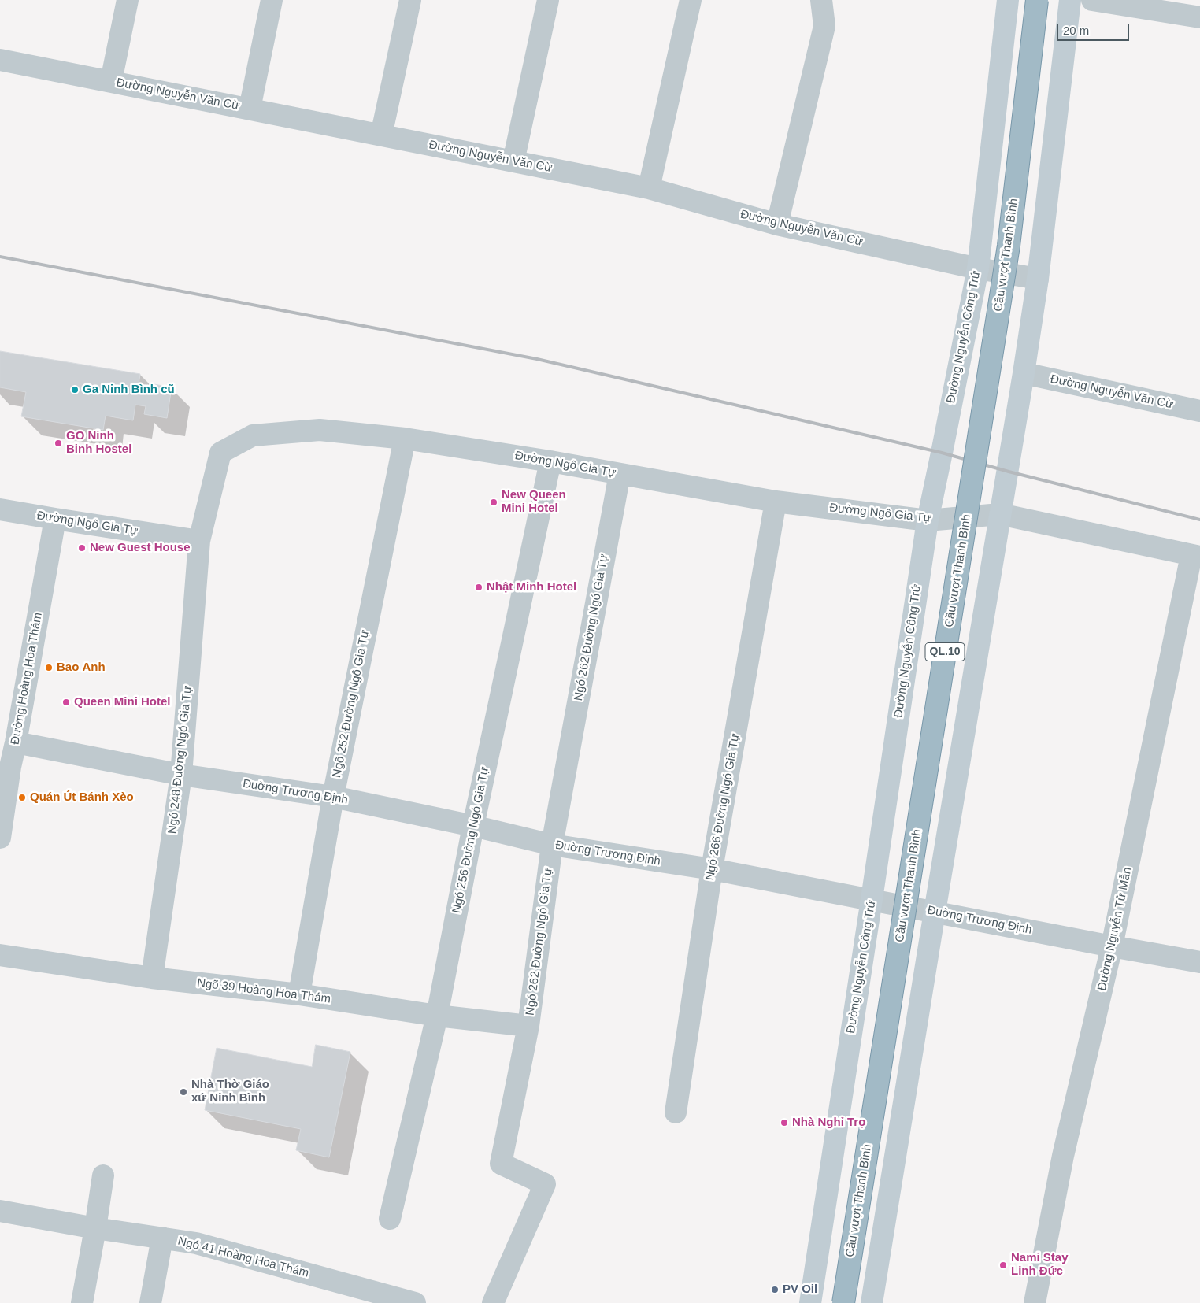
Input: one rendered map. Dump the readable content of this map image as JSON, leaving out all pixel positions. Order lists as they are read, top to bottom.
{
  "streets": {
    "highway": ["Cầu vượt Thanh Bình", "QL.10"],
    "main road": ["Đường Nguyễn Công Trứ"],
    "street": [
      "Đường Nguyễn Văn Cừ",
      "Đường Ngô Gia Tự",
      "Ngó 262 Đuờng Ngó Gia Tự",
      "Đường Hoàng Hoa Thám",
      "Ngõ 252 Đường Ngô Gia Tự",
      "Ngó 248 Đuờng Ngó Gia Tự",
      "Đuờng Trương Định",
      "Ngó 266 Đuờng Ngó Gia Tự",
      "Ngó 256 Đuờng Ngó Gia Tự",
      "Đường Nguyễn Tử Mẫn",
      "Ngõ 39 Hoàng Hoa Thám",
      "Ngó 41 Hoàng Hoa Thám"
    ]
  },
  "crossings": [
    ["Đường Nguyễn Văn Cừ", "Đường Nguyễn Công Trứ"],
    ["Đường Nguyễn Công Trứ", "Đường Ngô Gia Tự"],
    ["Đường Nguyễn Công Trứ", "Đuờng Trương Định"],
    ["Đường Ngô Gia Tự", "Ngó 262 Đuờng Ngó Gia Tự"],
    ["Đường Ngô Gia Tự", "Đường Hoàng Hoa Thám"],
    ["Đường Ngô Gia Tự", "Ngõ 252 Đường Ngô Gia Tự"],
    ["Đường Ngô Gia Tự", "Ngó 248 Đuờng Ngó Gia Tự"],
    ["Đường Ngô Gia Tự", "Ngó 266 Đuờng Ngó Gia Tự"],
    ["Đường Ngô Gia Tự", "Ngó 256 Đuờng Ngó Gia Tự"],
    ["Đường Ngô Gia Tự", "Đường Nguyễn Tử Mẫn"],
    ["Ngó 262 Đuờng Ngó Gia Tự", "Đuờng Trương Định"],
    ["Ngó 262 Đuờng Ngó Gia Tự", "Ngõ 39 Hoàng Hoa Thám"],
    ["Đường Hoàng Hoa Thám", "Đuờng Trương Định"],
    ["Ngõ 252 Đường Ngô Gia Tự", "Đuờng Trương Định"],
    ["Ngõ 252 Đường Ngô Gia Tự", "Ngõ 39 Hoàng Hoa Thám"],
    ["Ngó 248 Đuờng Ngó Gia Tự", "Đuờng Trương Định"],
    ["Ngó 248 Đuờng Ngó Gia Tự", "Ngõ 39 Hoàng Hoa Thám"],
    ["Đuờng Trương Định", "Ngó 266 Đuờng Ngó Gia Tự"],
    ["Đuờng Trương Định", "Ngó 256 Đuờng Ngó Gia Tự"],
    ["Đuờng Trương Định", "Đường Nguyễn Tử Mẫn"],
    ["Ngó 256 Đuờng Ngó Gia Tự", "Ngõ 39 Hoàng Hoa Thám"]
  ],
  "places": [
    "Ga Ninh Bình cũ",
    "GO Ninh Binh Hostel",
    "New Queen Mini Hotel",
    "New Guest House",
    "Nhật Minh Hotel",
    "Bao Anh",
    "Queen Mini Hotel",
    "Quán Út Bánh Xèo",
    "Nhà Thờ Giáo xứ Ninh Bình",
    "Nhà Nghỉ Trọ",
    "Nami Stay Linh Đức",
    "PV Oil"
  ],
  "scale_bar": "20 m"
}
